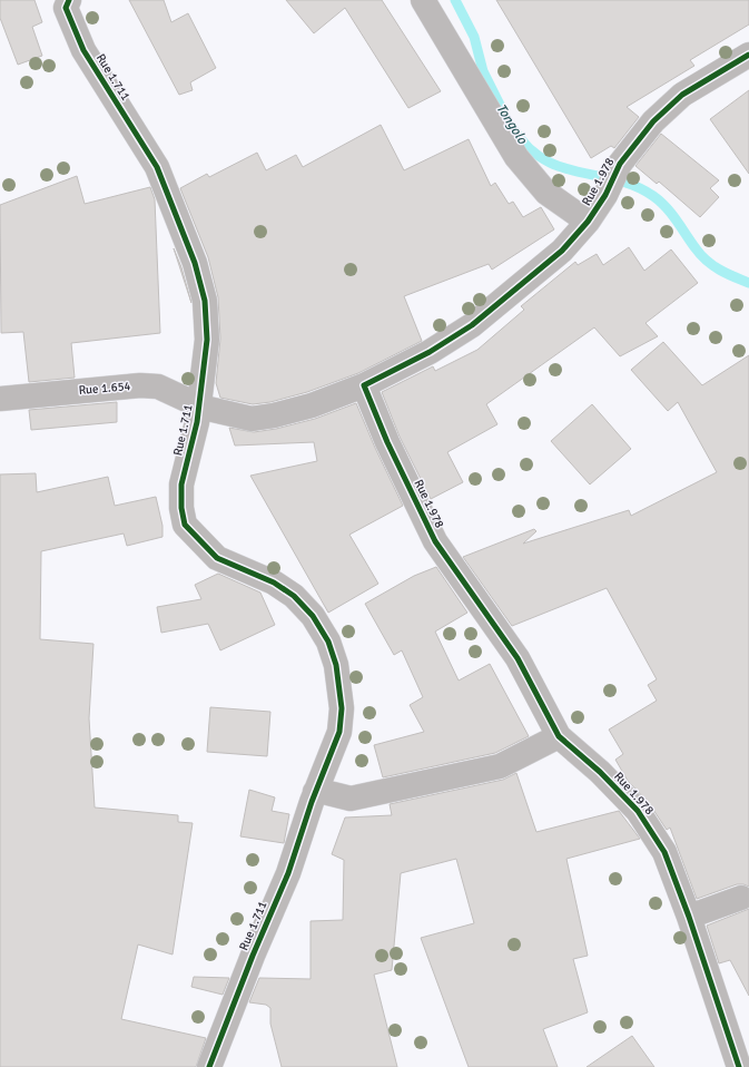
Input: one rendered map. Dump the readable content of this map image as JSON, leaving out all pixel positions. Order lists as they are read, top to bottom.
{
  "streets": {
    "street": ["Rue 1.711", "Rue 1.978", "Rue 1.654"]
  },
  "crossings": [
    ["Rue 1.711", "Rue 1.654"],
    ["Rue 1.978", "Rue 1.654"]
  ],
  "water": ["Tongolo"]
}
